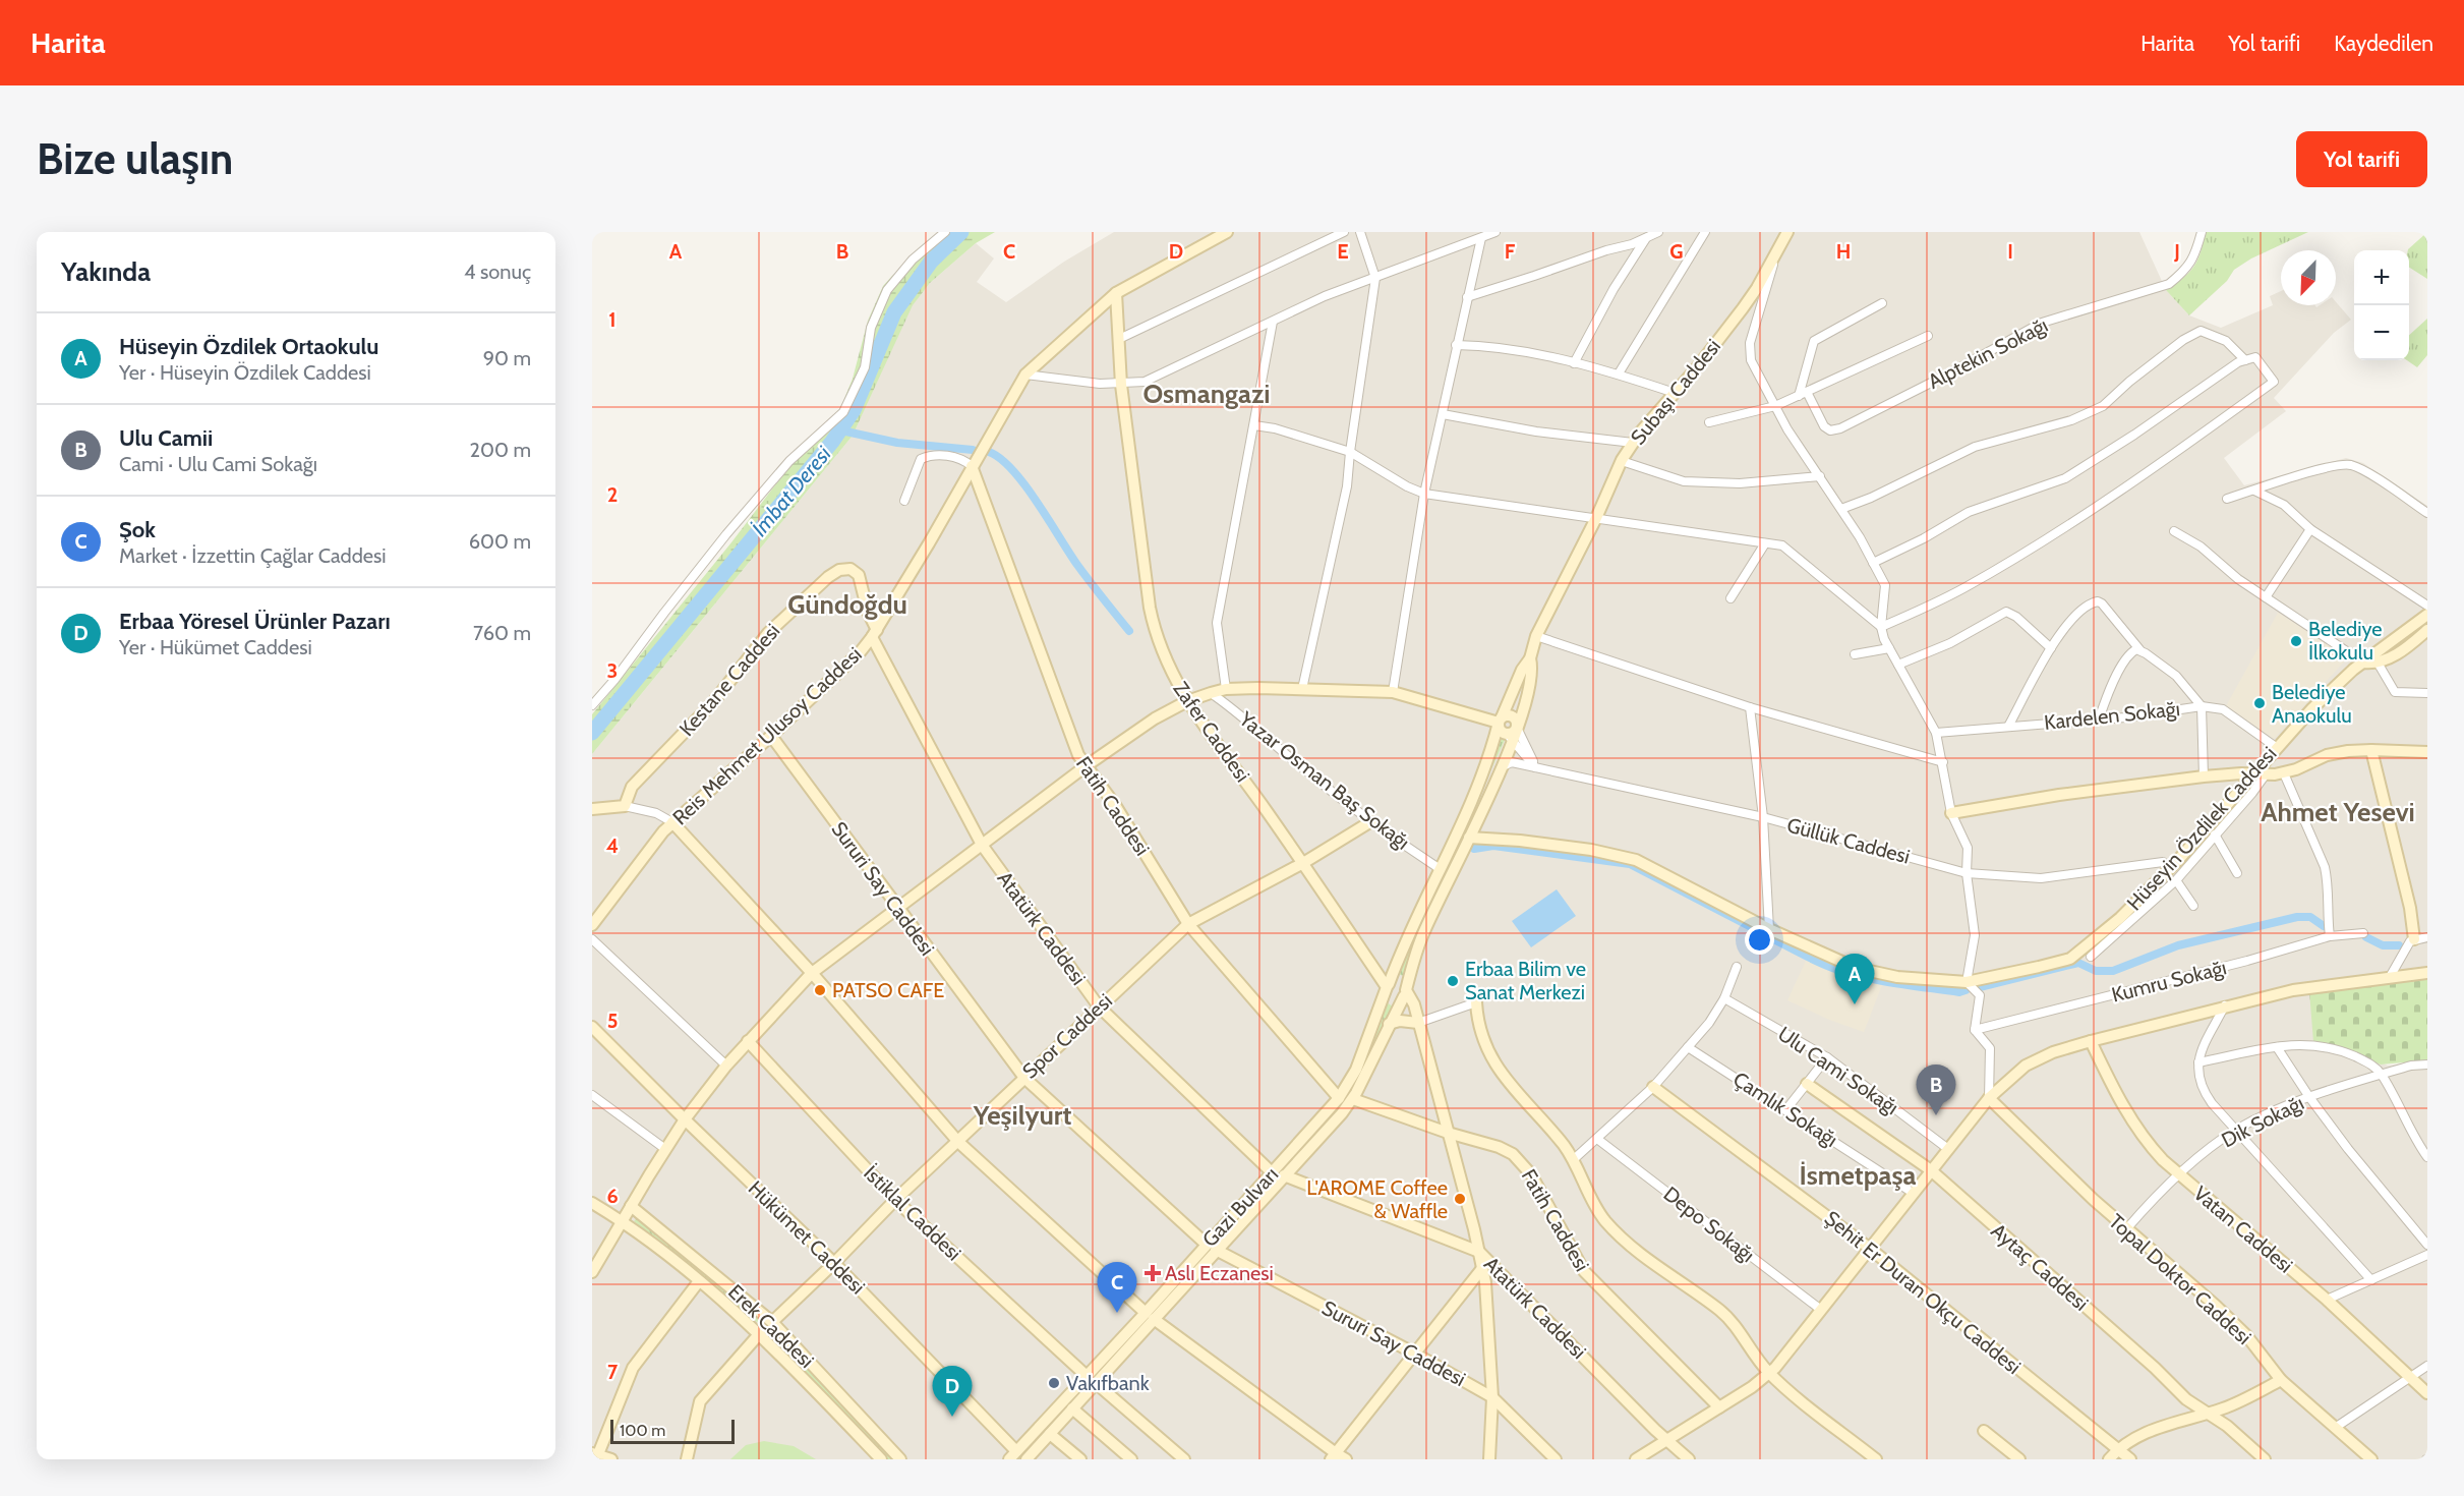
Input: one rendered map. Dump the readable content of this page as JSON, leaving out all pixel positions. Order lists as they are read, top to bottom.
{
  "streets": {
    "street": [
      "Alptekin Sokağı",
      "Subaşı Caddesi",
      "Kestane Caddesi",
      "Kardelen Sokağı",
      "Zafer Caddesi",
      "Reis Mehmet Ulusoy Caddesi",
      "Yazar Osman Baş Sokağı",
      "Fatih Caddesi",
      "Hüseyin Özdilek Caddesi",
      "Güllük Caddesi",
      "Sururi Say Caddesi",
      "Atatürk Caddesi",
      "Kumru Sokağı",
      "Spor Caddesi",
      "Ulu Cami Sokağı",
      "Çamlık Sokağı",
      "Dik Sokağı",
      "Gazi Bulvarı",
      "İstiklal Caddesi",
      "Depo Sokağı",
      "Vatan Caddesi",
      "Hükümet Caddesi",
      "Aytaç Caddesi",
      "Topal Doktor Caddesi",
      "Şehit Er Duran Okçu Caddesi",
      "Erek Caddesi"
    ]
  },
  "crossings": [
    ["Subaşı Caddesi", "Gazi Bulvarı"],
    ["Kestane Caddesi", "Reis Mehmet Ulusoy Caddesi"],
    ["Kestane Caddesi", "Atatürk Caddesi"],
    ["Kardelen Sokağı", "Hüseyin Özdilek Caddesi"],
    ["Zafer Caddesi", "Reis Mehmet Ulusoy Caddesi"],
    ["Zafer Caddesi", "Spor Caddesi"],
    ["Zafer Caddesi", "Gazi Bulvarı"],
    ["Reis Mehmet Ulusoy Caddesi", "Fatih Caddesi"],
    ["Reis Mehmet Ulusoy Caddesi", "Sururi Say Caddesi"],
    ["Reis Mehmet Ulusoy Caddesi", "Atatürk Caddesi"],
    ["Yazar Osman Baş Sokağı", "Spor Caddesi"],
    ["Yazar Osman Baş Sokağı", "Gazi Bulvarı"],
    ["Fatih Caddesi", "Spor Caddesi"],
    ["Fatih Caddesi", "Gazi Bulvarı"],
    ["Hüseyin Özdilek Caddesi", "Gazi Bulvarı"],
    ["Güllük Caddesi", "Gazi Bulvarı"],
    ["Sururi Say Caddesi", "Spor Caddesi"],
    ["Sururi Say Caddesi", "Gazi Bulvarı"],
    ["Atatürk Caddesi", "Spor Caddesi"],
    ["Atatürk Caddesi", "Gazi Bulvarı"],
    ["Spor Caddesi", "İstiklal Caddesi"],
    ["Spor Caddesi", "Hükümet Caddesi"],
    ["Spor Caddesi", "Erek Caddesi"],
    ["Dik Sokağı", "Vatan Caddesi"],
    ["Dik Sokağı", "Topal Doktor Caddesi"],
    ["Gazi Bulvarı", "İstiklal Caddesi"],
    ["Gazi Bulvarı", "Hükümet Caddesi"]
  ],
  "districts": [
    "Osmangazi",
    "Gündoğdu",
    "Ahmet Yesevi",
    "Yeşilyurt",
    "İsmetpaşa"
  ],
  "water": ["İmbat Deresi"],
  "places": {
    "other": [
      "Belediye İlkokulu",
      "Belediye Anaokulu",
      "Erbaa Bilim ve Sanat Merkezi",
      "PATSO CAFE",
      "L'AROME Coffee & Waffle",
      "Vakıfbank"
    ],
    "health": ["Aslı Eczanesi"]
  },
  "scale_bar": "100 m",
  "north": "bottom left",
  "page": {
    "header": "Harita",
    "nav": ["Harita", "Yol tarifi", "Kaydedilen"],
    "buttons": "Yol tarifi",
    "title": "Bize ulaşın",
    "heading": ["Yakında", "4 sonuç"],
    "map_buttons": ["+", "−"],
    "list": [
      {
        "mark": "A",
        "name": "Hüseyin Özdilek Ortaokulu",
        "note": "Yer · Hüseyin Özdilek Caddesi",
        "value": "90 m"
      },
      {
        "mark": "B",
        "name": "Ulu Camii",
        "note": "Cami · Ulu Cami Sokağı",
        "value": "200 m"
      },
      {
        "mark": "C",
        "name": "Şok",
        "note": "Market · İzzettin Çağlar Caddesi",
        "value": "600 m"
      },
      {
        "mark": "D",
        "name": "Erbaa Yöresel Ürünler Pazarı",
        "note": "Yer · Hükümet Caddesi",
        "value": "760 m"
      }
    ],
    "pins": [
      "A",
      "B",
      "C",
      "D"
    ],
    "scale": "100 m"
  },
  "grid": {
    "columns": [
      "A",
      "B",
      "C",
      "D",
      "E",
      "F",
      "G",
      "H",
      "I",
      "J"
    ],
    "rows": [
      "1",
      "2",
      "3",
      "4",
      "5",
      "6",
      "7"
    ]
  }
}
